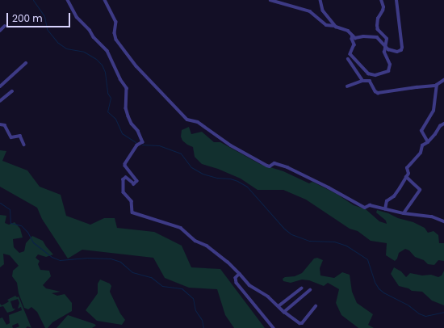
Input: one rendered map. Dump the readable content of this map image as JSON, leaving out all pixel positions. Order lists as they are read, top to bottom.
{
  "scale_bar": "200 m"
}
